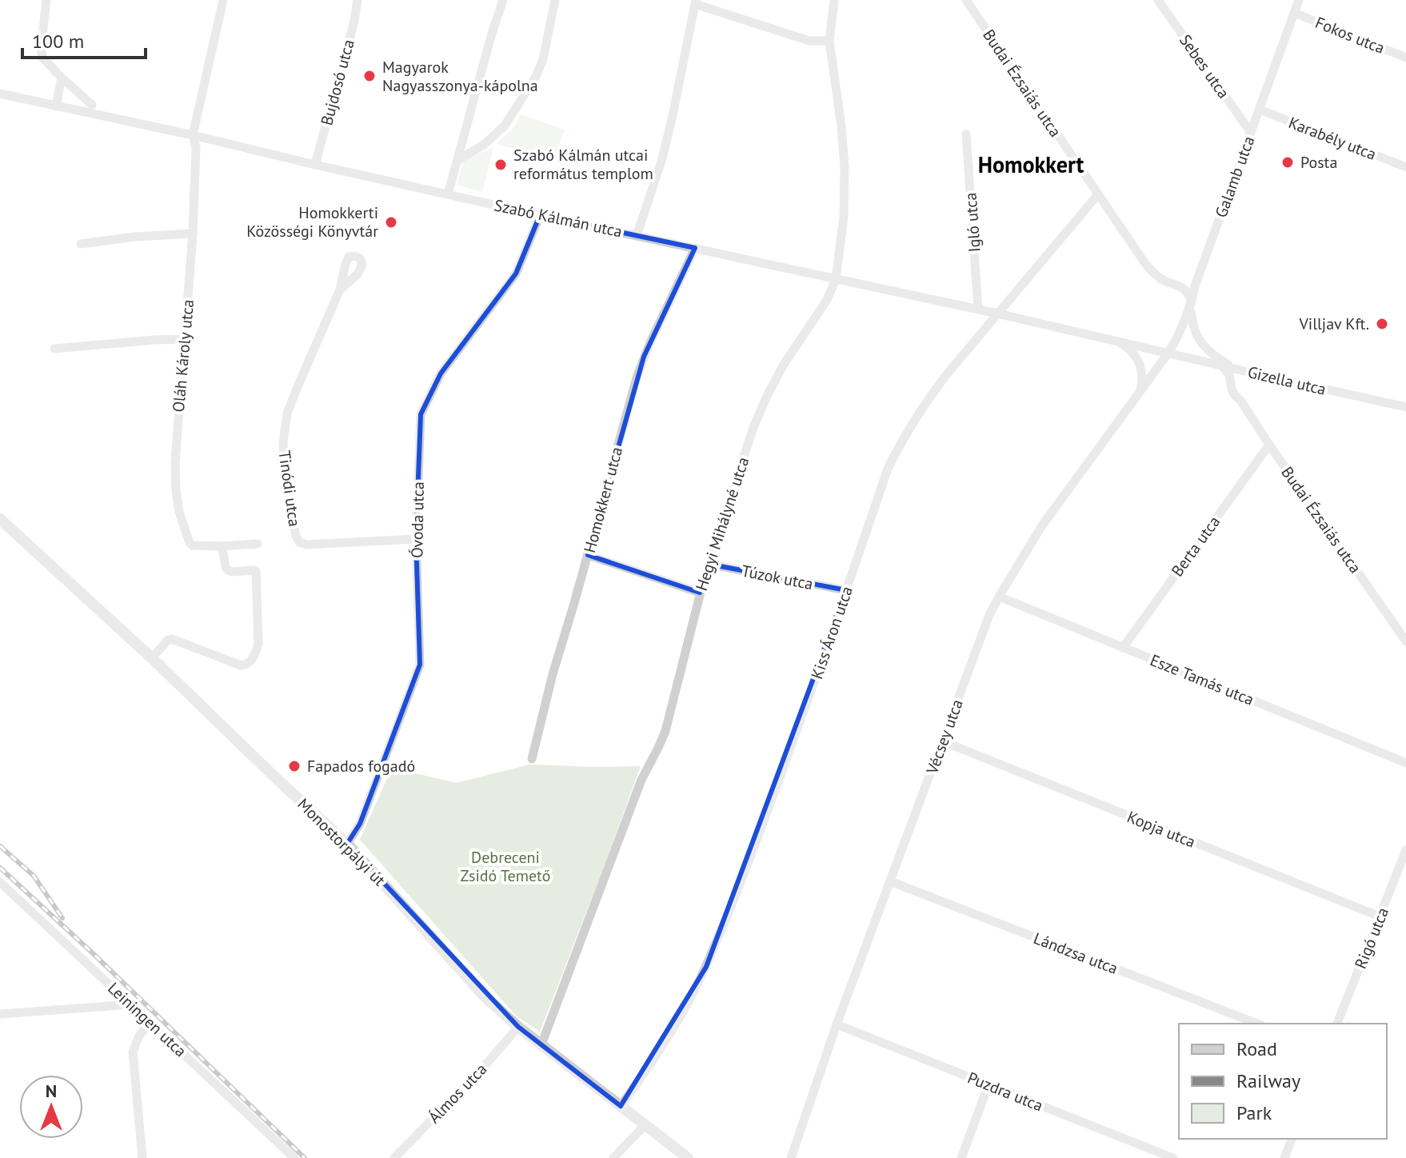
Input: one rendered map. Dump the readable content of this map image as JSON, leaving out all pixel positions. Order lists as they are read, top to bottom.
{
  "streets": {
    "street": [
      "Fokos utca",
      "Sebes utca",
      "Bujdosó utca",
      "Budai Ézsaiás utca",
      "Karabély utca",
      "Galamb utca",
      "Szabó Kálmán utca",
      "Igló utca",
      "Oláh Károly utca",
      "Gizella utca",
      "Tinódi utca",
      "Homokkert utca",
      "Óvoda utca",
      "Hegyi Mihályné utca",
      "Berta utca",
      "Túzok utca",
      "Kiss Áron utca",
      "Esze Tamás utca",
      "Vécsey utca",
      "Kopja utca",
      "Monostorpályi út",
      "Rigó utca",
      "Lándzsa utca",
      "Leiningen utca",
      "Puzdra utca",
      "Álmos utca"
    ]
  },
  "crossings": [
    ["Fokos utca", "Galamb utca"],
    ["Sebes utca", "Galamb utca"],
    ["Bujdosó utca", "Szabó Kálmán utca"],
    ["Budai Ézsaiás utca", "Galamb utca"],
    ["Budai Ézsaiás utca", "Gizella utca"],
    ["Budai Ézsaiás utca", "Berta utca"],
    ["Budai Ézsaiás utca", "Kiss Áron utca"],
    ["Karabély utca", "Galamb utca"],
    ["Galamb utca", "Szabó Kálmán utca"],
    ["Galamb utca", "Gizella utca"],
    ["Galamb utca", "Vécsey utca"],
    ["Szabó Kálmán utca", "Igló utca"],
    ["Szabó Kálmán utca", "Oláh Károly utca"],
    ["Szabó Kálmán utca", "Gizella utca"],
    ["Szabó Kálmán utca", "Homokkert utca"],
    ["Szabó Kálmán utca", "Óvoda utca"],
    ["Szabó Kálmán utca", "Hegyi Mihályné utca"],
    ["Szabó Kálmán utca", "Kiss Áron utca"],
    ["Szabó Kálmán utca", "Vécsey utca"],
    ["Gizella utca", "Vécsey utca"],
    ["Tinódi utca", "Óvoda utca"],
    ["Óvoda utca", "Monostorpályi út"],
    ["Hegyi Mihályné utca", "Túzok utca"],
    ["Hegyi Mihályné utca", "Monostorpályi út"],
    ["Berta utca", "Esze Tamás utca"],
    ["Túzok utca", "Kiss Áron utca"],
    ["Kiss Áron utca", "Monostorpályi út"],
    ["Esze Tamás utca", "Vécsey utca"],
    ["Vécsey utca", "Kopja utca"],
    ["Vécsey utca", "Lándzsa utca"],
    ["Vécsey utca", "Puzdra utca"],
    ["Kopja utca", "Rigó utca"],
    ["Monostorpályi út", "Álmos utca"]
  ],
  "districts": ["Homokkert"],
  "parks": ["Debreceni Zsidó Temető"],
  "places": [
    "Magyarok Nagyasszonya-kápolna",
    "Posta",
    "Szabó Kálmán utcai református templom",
    "Homokkerti Közösségi Könyvtár",
    "Villjav Kft.",
    "Fapados fogadó"
  ],
  "legend": ["Road", "Railway", "Park"],
  "scale_bar": "100 m",
  "north": "top"
}
